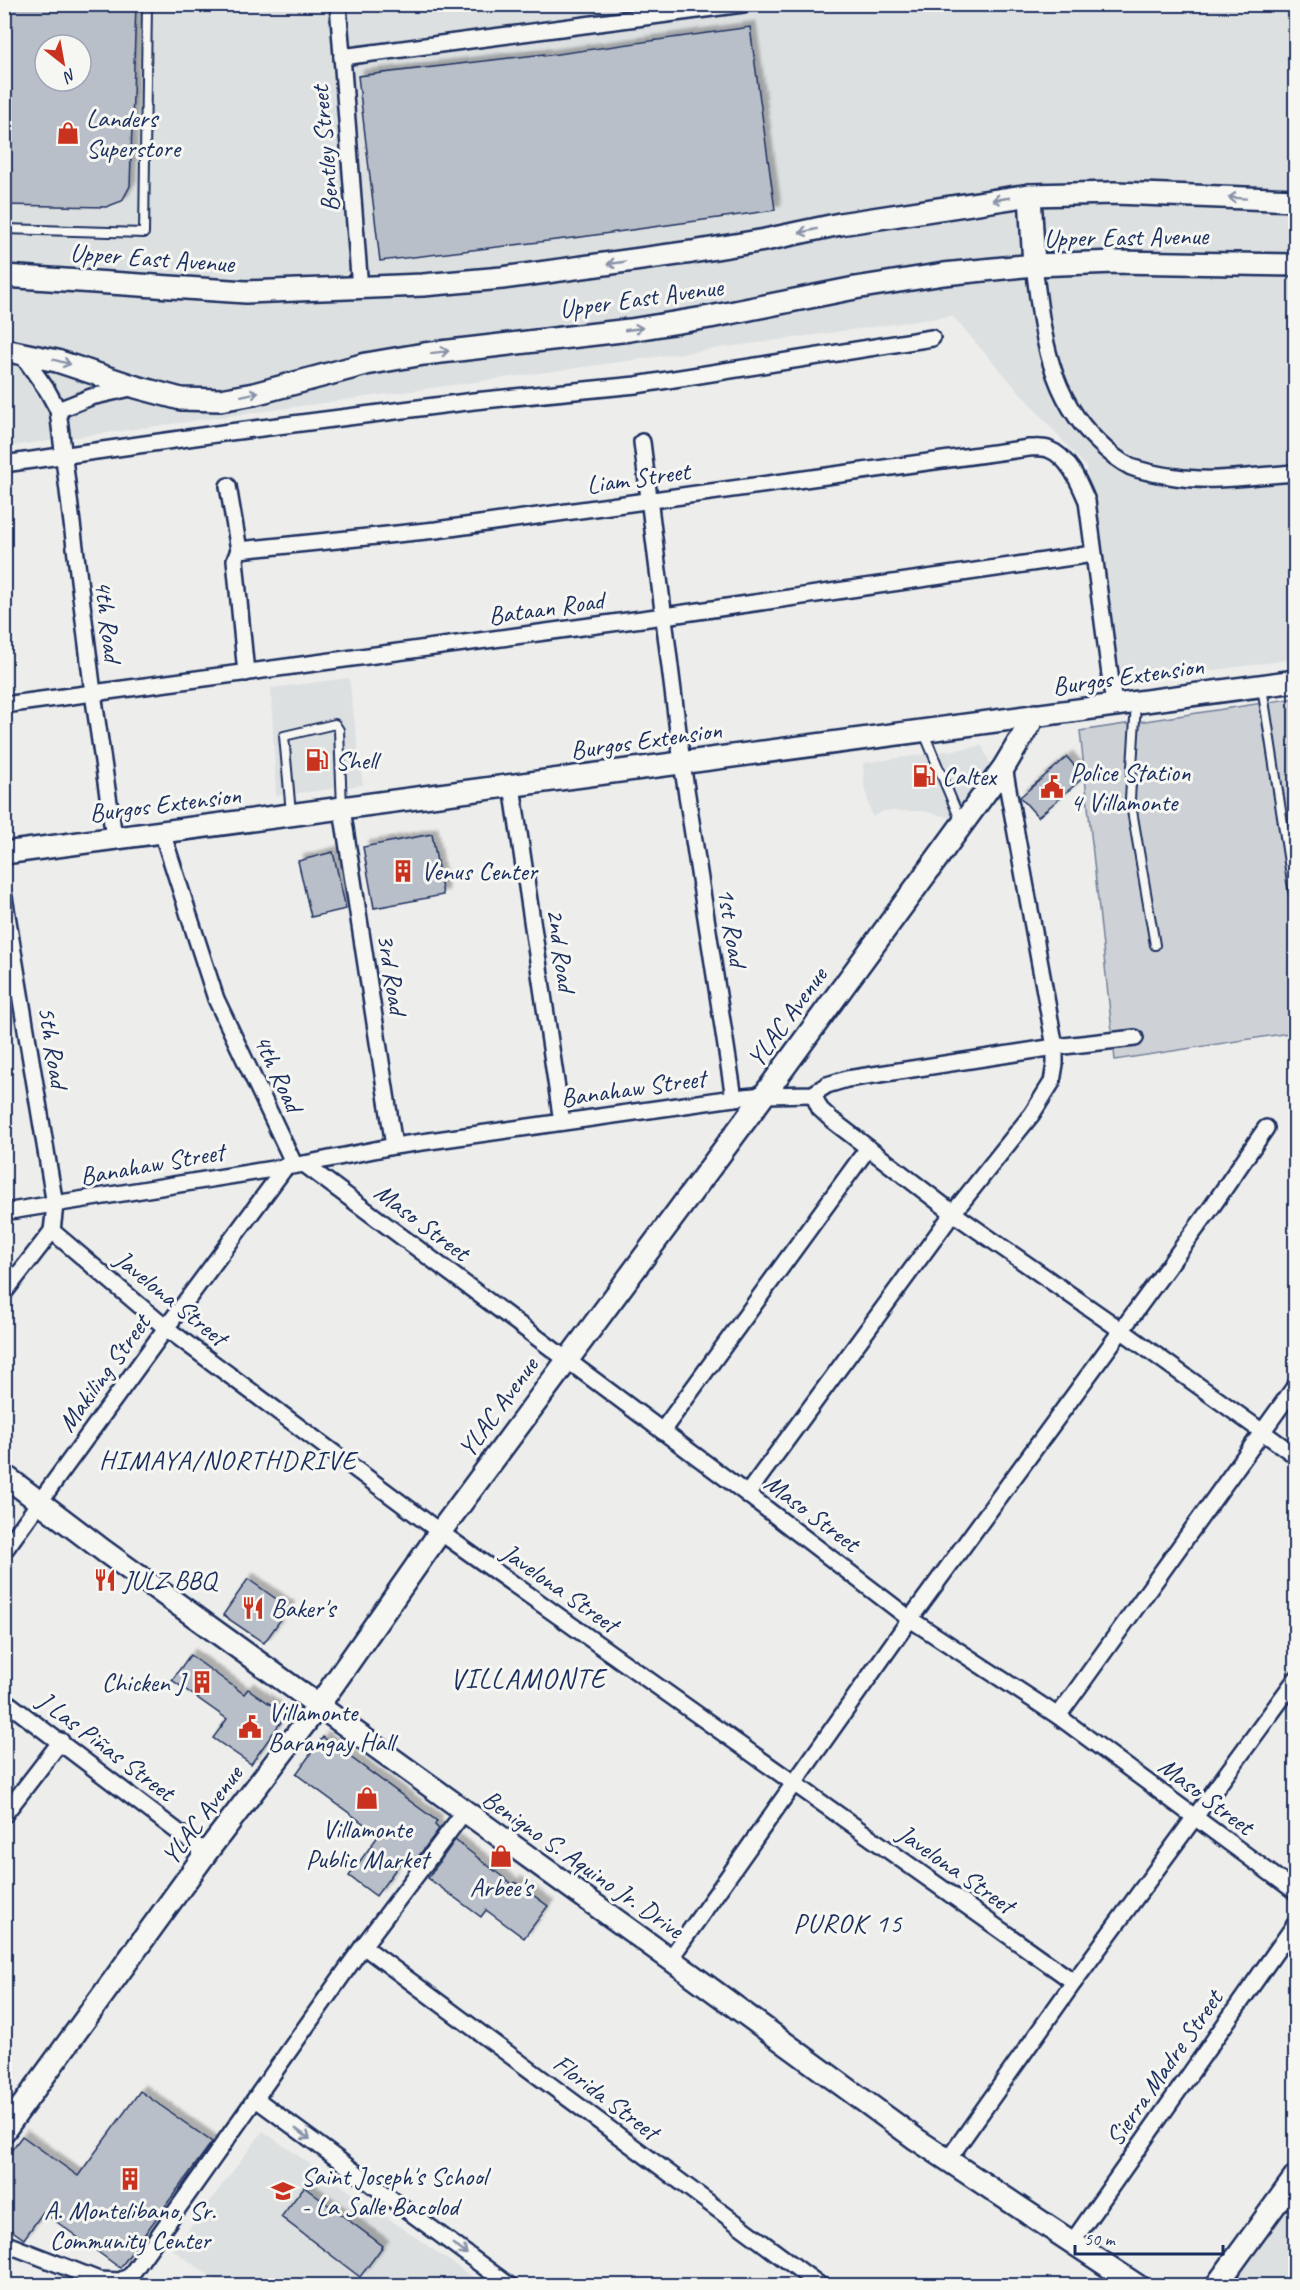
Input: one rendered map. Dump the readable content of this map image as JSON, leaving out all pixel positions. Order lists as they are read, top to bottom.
{
  "streets": {
    "street": [
      "Bentley Street",
      "Upper East Avenue",
      "Liam Street",
      "Bataan Road",
      "4th Road",
      "Burgos Extension",
      "1st Road",
      "2nd Road",
      "3rd Road",
      "YLAC Avenue",
      "5th Road",
      "Banahaw Street",
      "Maso Street",
      "Javelona Street",
      "Makiling Street",
      "J Las Piñas Street",
      "Benigno S. Aquino Jr. Drive",
      "Sierra Madre Street",
      "Florida Street"
    ]
  },
  "crossings": [
    ["Bentley Street", "Upper East Avenue"],
    ["Upper East Avenue", "4th Road"],
    ["Liam Street", "Bataan Road"],
    ["Liam Street", "Burgos Extension"],
    ["Liam Street", "1st Road"],
    ["Bataan Road", "4th Road"],
    ["Bataan Road", "1st Road"],
    ["4th Road", "Burgos Extension"],
    ["4th Road", "Banahaw Street"],
    ["4th Road", "Maso Street"],
    ["4th Road", "Makiling Street"],
    ["Burgos Extension", "1st Road"],
    ["Burgos Extension", "2nd Road"],
    ["Burgos Extension", "3rd Road"],
    ["Burgos Extension", "YLAC Avenue"],
    ["1st Road", "Banahaw Street"],
    ["2nd Road", "Banahaw Street"],
    ["3rd Road", "Banahaw Street"],
    ["YLAC Avenue", "Banahaw Street"],
    ["YLAC Avenue", "Maso Street"],
    ["YLAC Avenue", "Javelona Street"],
    ["YLAC Avenue", "J Las Piñas Street"],
    ["YLAC Avenue", "Benigno S. Aquino Jr. Drive"],
    ["5th Road", "Banahaw Street"],
    ["Banahaw Street", "Maso Street"],
    ["Banahaw Street", "Makiling Street"],
    ["Maso Street", "Makiling Street"],
    ["Javelona Street", "Makiling Street"],
    ["Makiling Street", "Benigno S. Aquino Jr. Drive"],
    ["Benigno S. Aquino Jr. Drive", "Sierra Madre Street"]
  ],
  "districts": ["HIMAYA/NORTHDRIVE", "VILLAMONTE", "PUROK 15"],
  "places": {
    "shop": ["Landers Superstore", "Villamonte Public Market", "Arbee's"],
    "fuel station": ["Shell", "Caltex"],
    "public building": ["Police Station 4 Villamonte", "Villamonte Barangay Hall"],
    "building": ["Venus Center", "Chicken J", "A. Montelibano, Sr. Community Center"],
    "restaurant": ["JULZ BBQ", "Baker's"],
    "school or university": ["Saint Joseph's School - La Salle Bacolod"]
  },
  "scale_bar": "50 m",
  "north": "bottom right"
}
